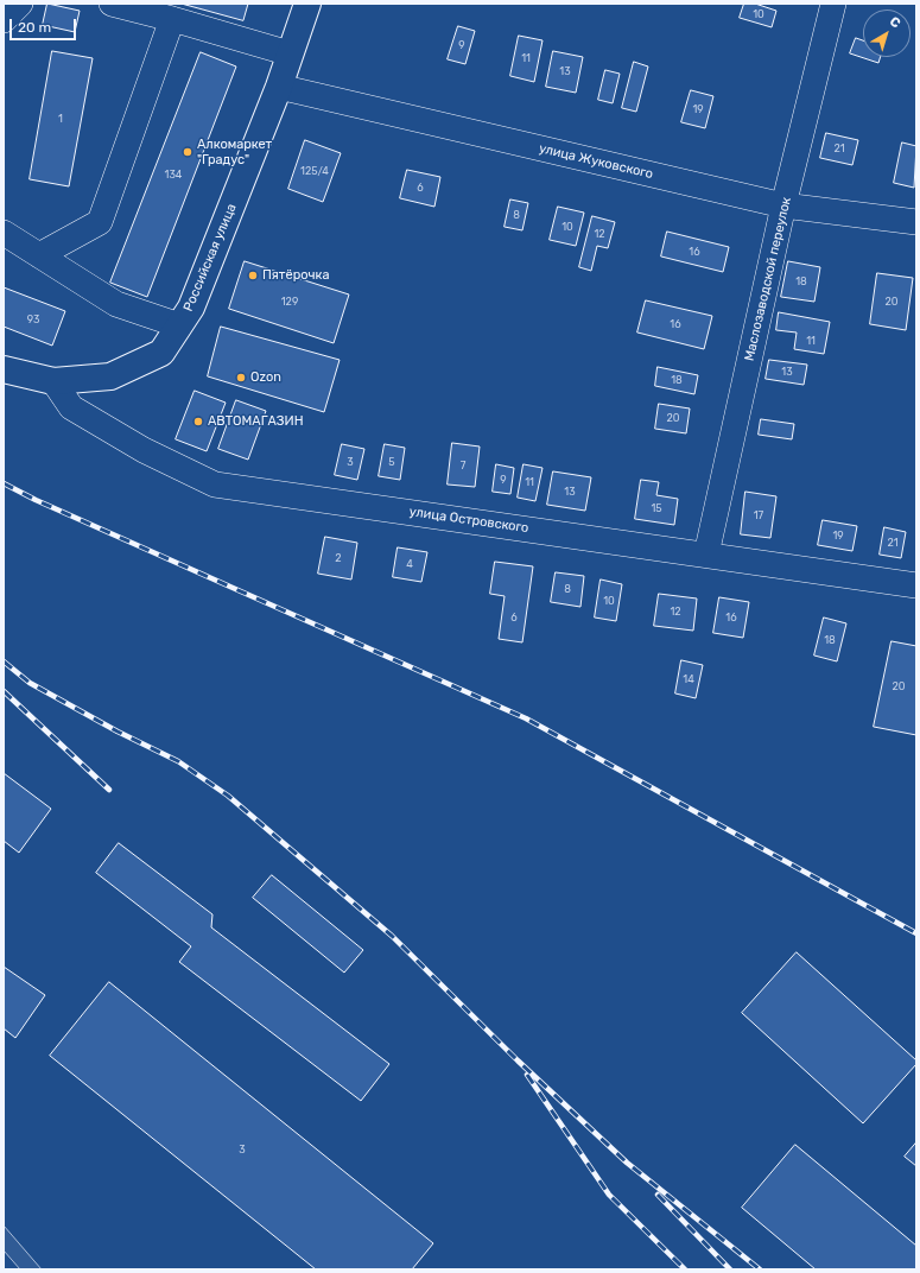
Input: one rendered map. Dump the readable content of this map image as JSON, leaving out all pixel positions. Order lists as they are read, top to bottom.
{
  "streets": {
    "main road": ["Российская улица"],
    "street": ["улица Жуковского", "Маслозаводской переулок", "улица Островского"]
  },
  "crossings": [
    ["улица Жуковского", "Российская улица"],
    ["улица Жуковского", "Маслозаводской переулок"],
    ["Российская улица", "улица Островского"],
    ["Маслозаводской переулок", "улица Островского"]
  ],
  "places": [
    "Алкомаркет \"Градус\"",
    "Пятёрочка",
    "Ozon",
    "АВТОМАГАЗИН"
  ],
  "house_numbers": [
    "10",
    "9",
    "11",
    "13",
    "19",
    "1",
    "21",
    "125/4",
    "134",
    "6",
    "8",
    "10",
    "12",
    "16",
    "18",
    "129",
    "20",
    "93",
    "16",
    "11",
    "13",
    "18",
    "20",
    "3",
    "5",
    "7",
    "9",
    "11",
    "13",
    "15",
    "17",
    "19",
    "21",
    "2",
    "4",
    "8",
    "10",
    "12",
    "6",
    "16",
    "18",
    "14",
    "20",
    "3"
  ],
  "scale_bar": "20 m",
  "north": "top right"
}
